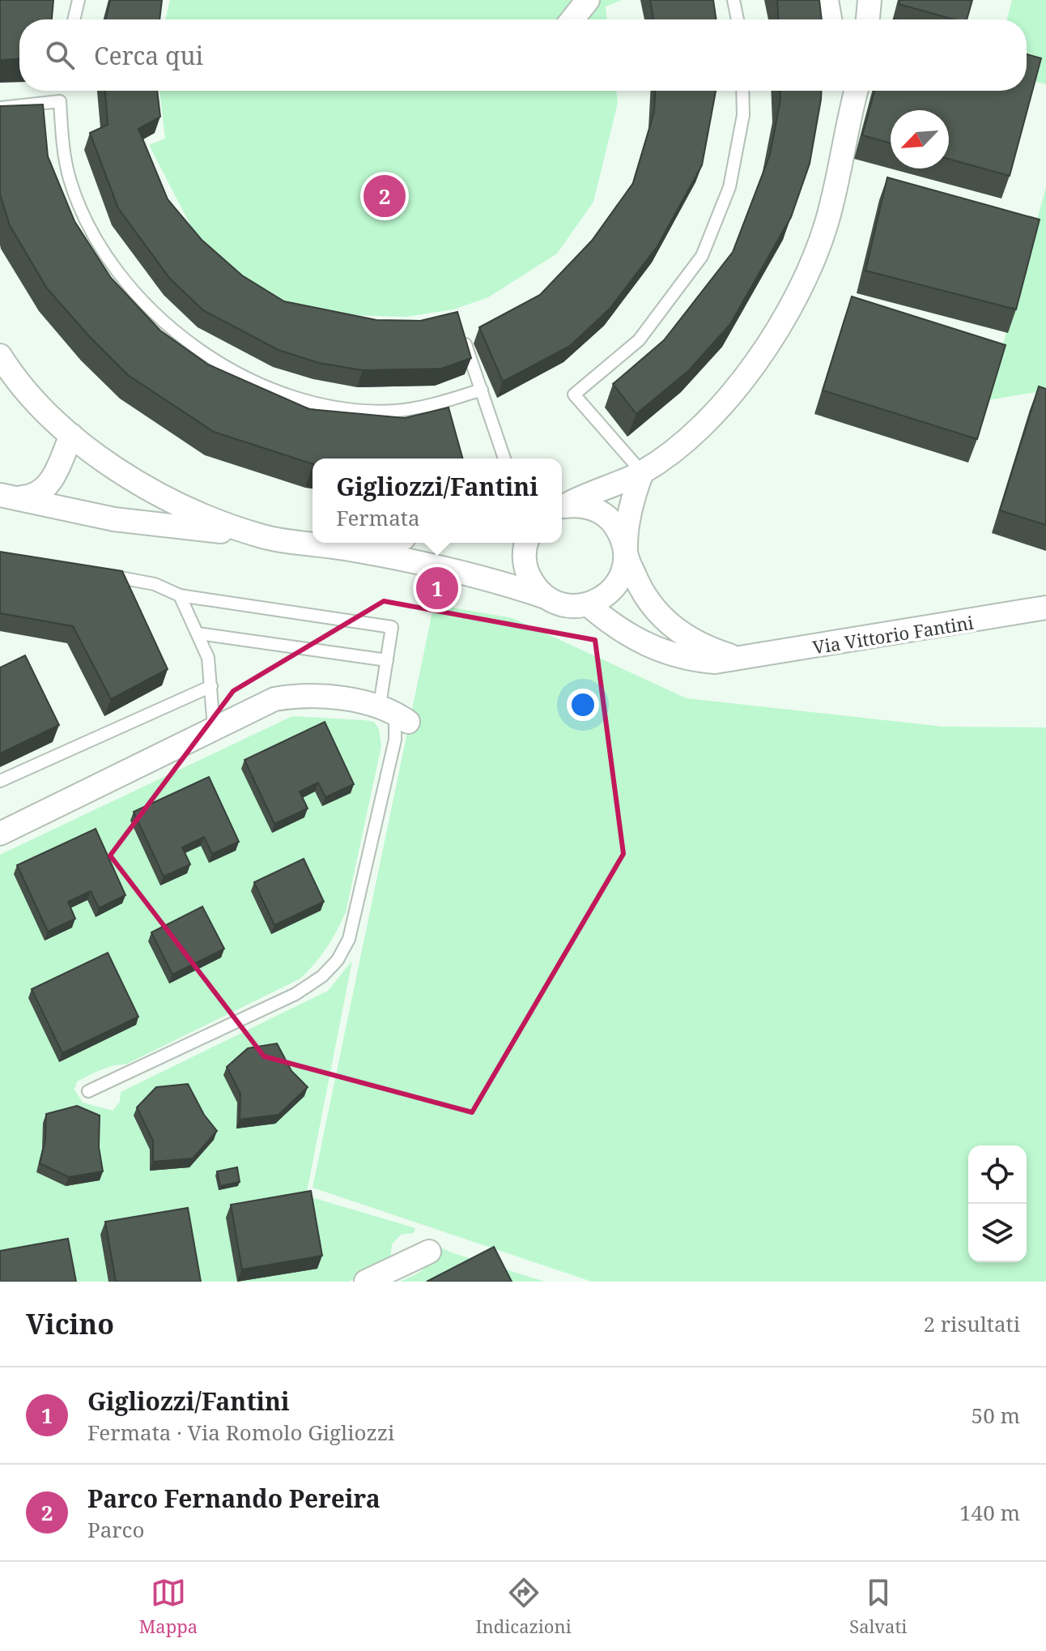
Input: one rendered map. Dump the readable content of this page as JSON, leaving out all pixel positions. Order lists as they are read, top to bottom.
{
  "streets": {
    "street": ["Via Vittorio Fantini"]
  },
  "north": "bottom left",
  "page": {
    "search": "Cerca qui",
    "pins": ["2", "1"],
    "popup": ["Gigliozzi/Fantini", "Fermata"],
    "heading": ["Vicino", "2 risultati"],
    "list": [
      {
        "mark": "1",
        "name": "Gigliozzi/Fantini",
        "note": "Fermata · Via Romolo Gigliozzi",
        "value": "50 m"
      },
      {
        "mark": "2",
        "name": "Parco Fernando Pereira",
        "note": "Parco",
        "value": "140 m"
      }
    ],
    "nav": ["Mappa", "Indicazioni", "Salvati"]
  }
}
